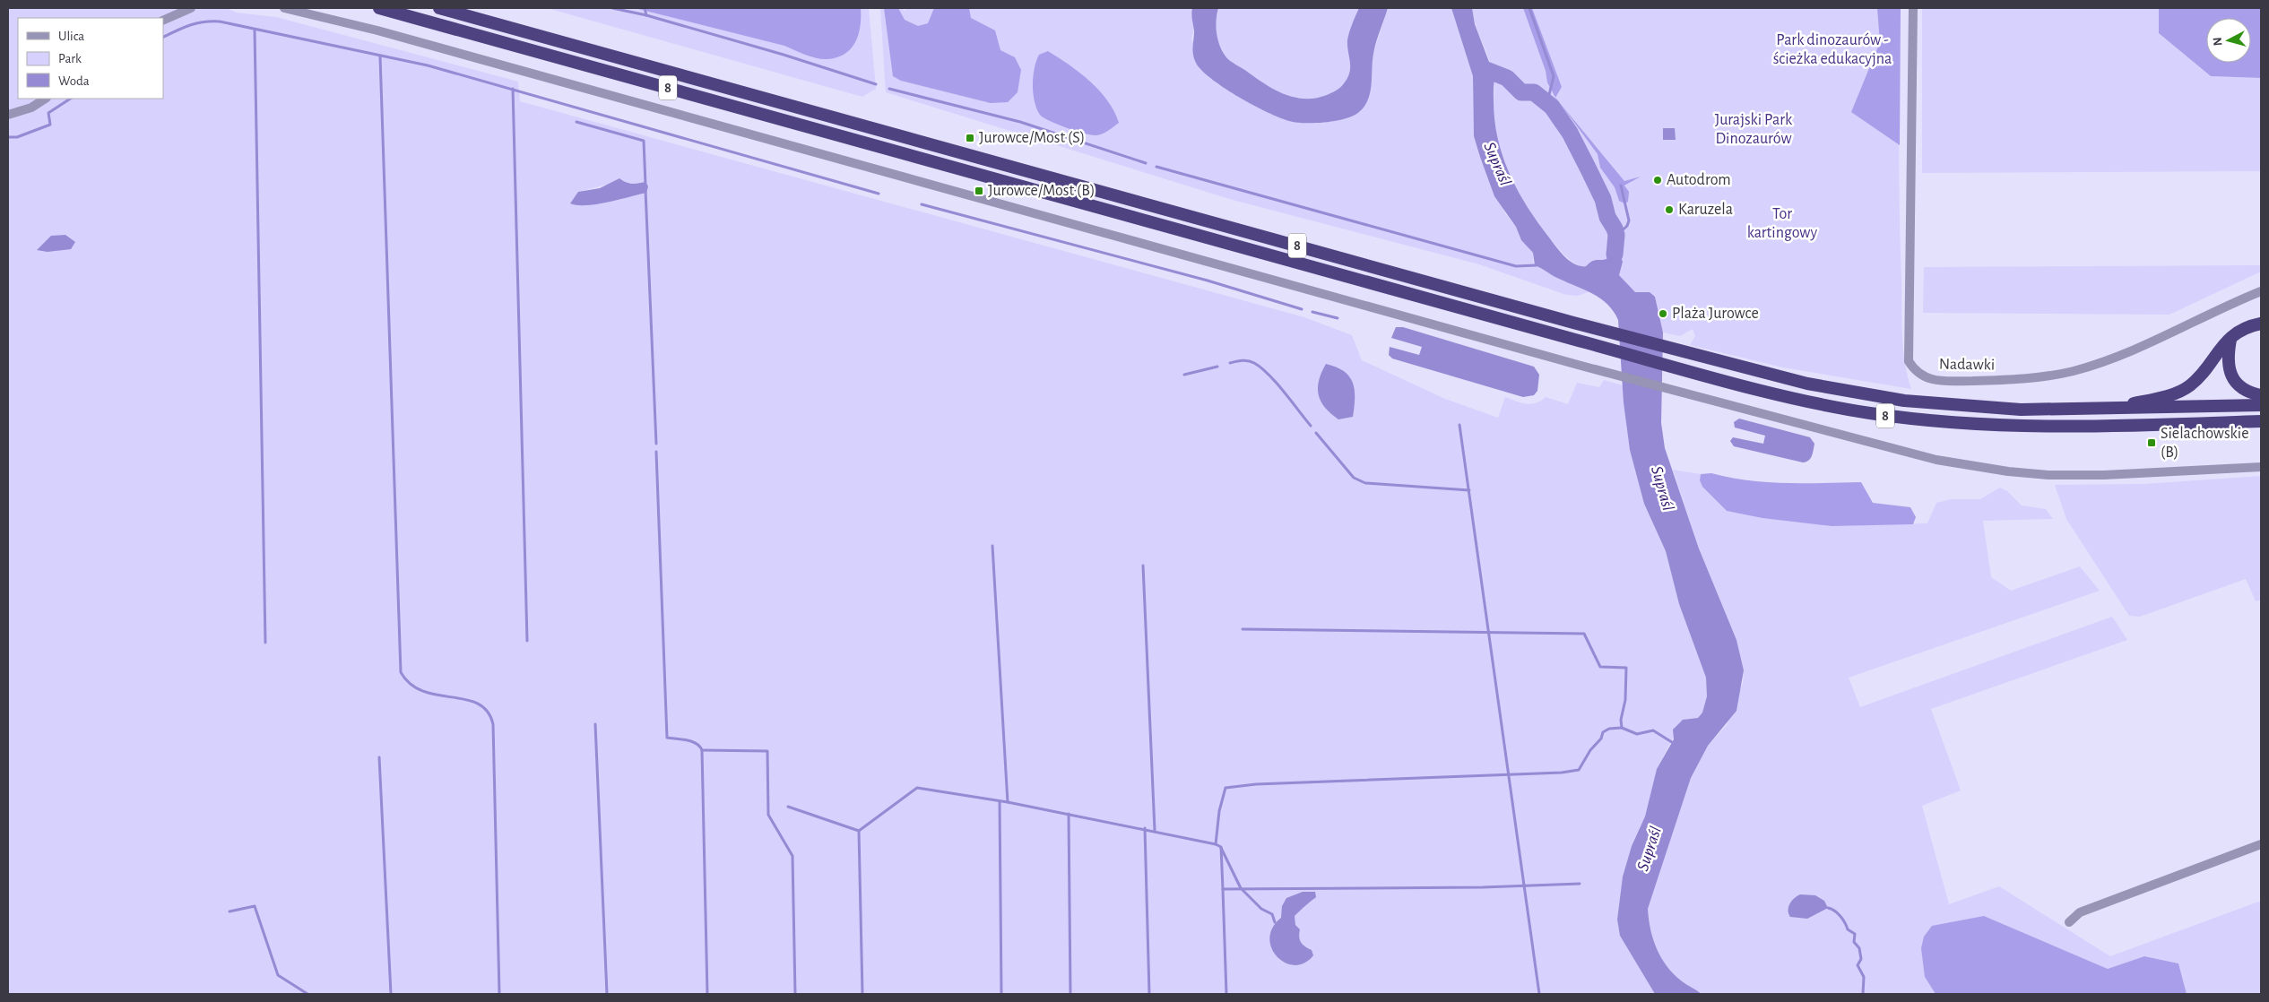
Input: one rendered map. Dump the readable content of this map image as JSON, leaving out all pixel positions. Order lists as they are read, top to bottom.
{
  "streets": {
    "highway": ["8"],
    "street": ["Nadawki"]
  },
  "water": ["Supraśl"],
  "parks": ["Park dinozaurów - ścieżka edukacyjna", "Jurajski Park Dinozaurów", "Tor kartingowy"],
  "places": {
    "transit": ["Jurowce/Most (S)", "Jurowce/Most (B)", "Sielachowskie (B)"],
    "other": ["Autodrom", "Karuzela", "Plaża Jurowce"]
  },
  "legend": ["Ulica", "Park", "Woda"],
  "north": "left"
}
